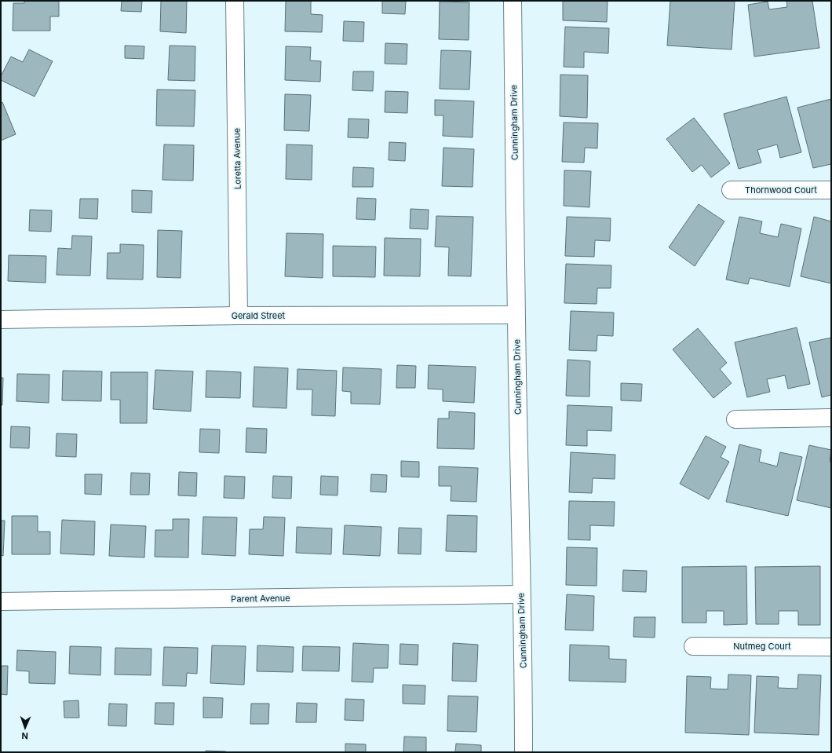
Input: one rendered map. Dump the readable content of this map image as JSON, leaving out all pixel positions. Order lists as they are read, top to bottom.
{
  "streets": {
    "street": [
      "Cunningham Drive",
      "Loretta Avenue",
      "Thornwood Court",
      "Gerald Street",
      "Parent Avenue",
      "Nutmeg Court"
    ]
  },
  "crossings": [
    ["Cunningham Drive", "Gerald Street"],
    ["Cunningham Drive", "Parent Avenue"],
    ["Loretta Avenue", "Gerald Street"]
  ],
  "north": "bottom"
}
